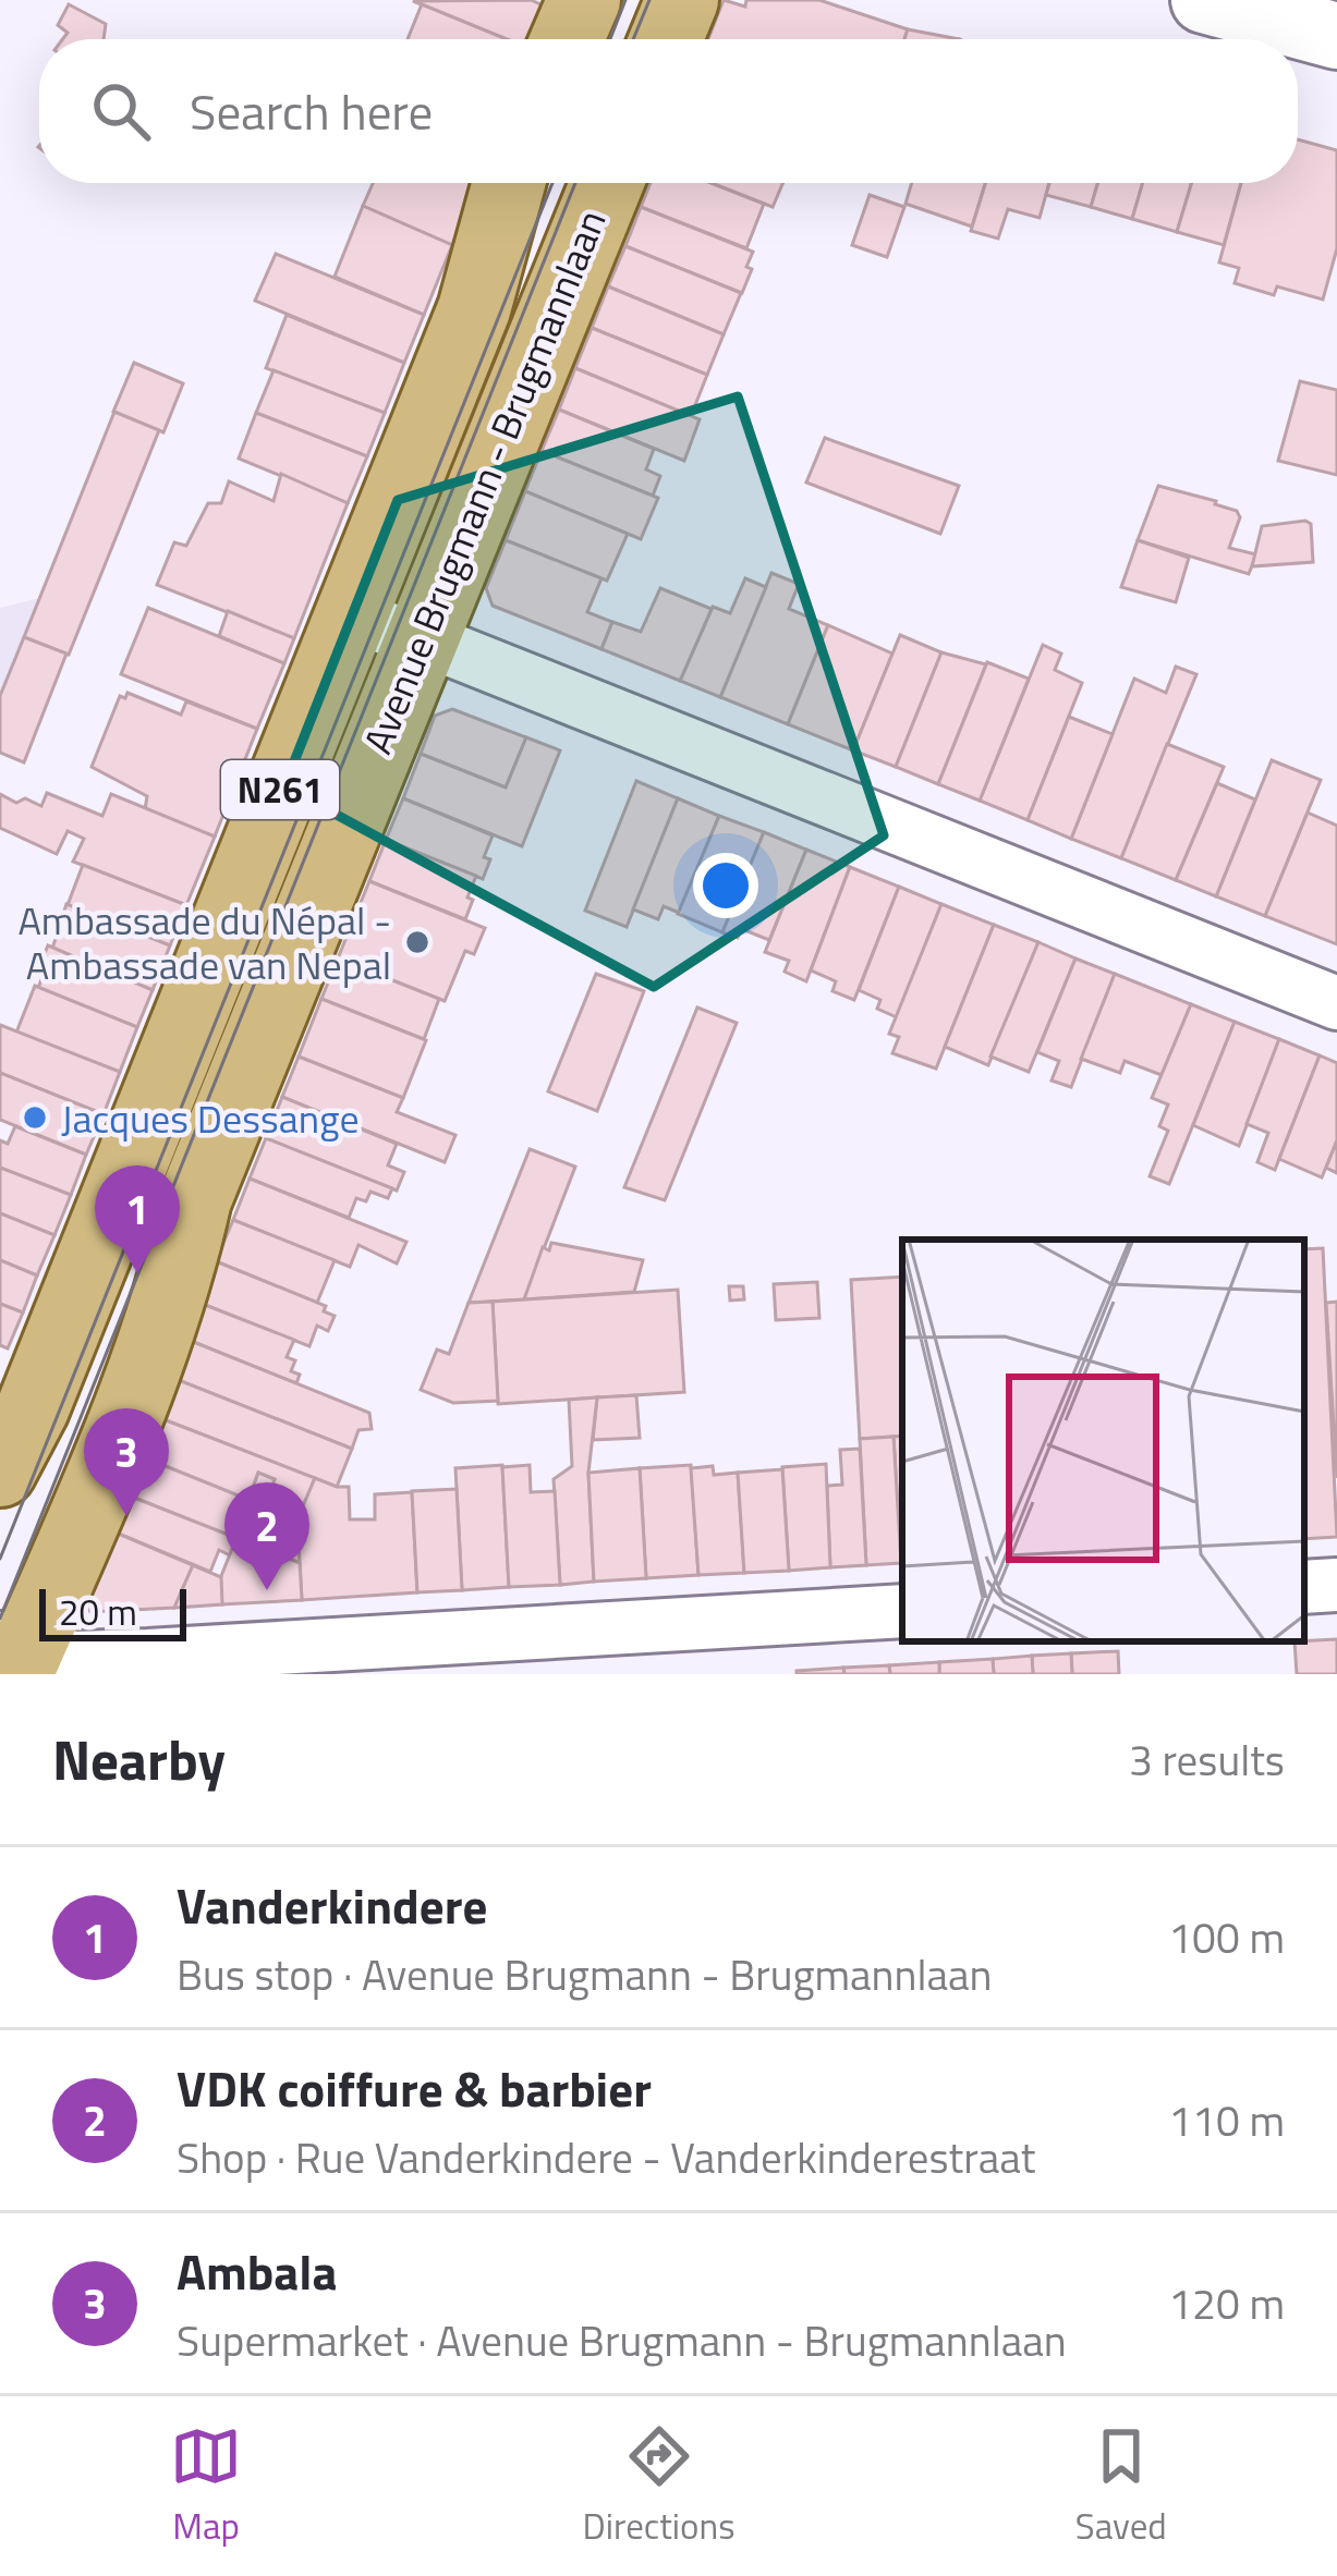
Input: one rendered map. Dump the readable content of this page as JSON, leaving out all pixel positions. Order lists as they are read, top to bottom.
{
  "streets": {
    "main road": ["Avenue Brugmann - Brugmannlaan", "N261"]
  },
  "places": ["Ambassade du Népal - Ambassade van Nepal", "Jacques Dessange"],
  "scale_bar": "20 m",
  "page": {
    "search": "Search here",
    "pins": ["1", "3", "2"],
    "scale": "20 m",
    "heading": ["Nearby", "3 results"],
    "list": [
      {
        "mark": "1",
        "name": "Vanderkindere",
        "note": "Bus stop · Avenue Brugmann - Brugmannlaan",
        "value": "100 m"
      },
      {
        "mark": "2",
        "name": "VDK coiffure & barbier",
        "note": "Shop · Rue Vanderkindere - Vanderkinderestraat",
        "value": "110 m"
      },
      {
        "mark": "3",
        "name": "Ambala",
        "note": "Supermarket · Avenue Brugmann - Brugmannlaan",
        "value": "120 m"
      }
    ],
    "nav": ["Map", "Directions", "Saved"]
  }
}
